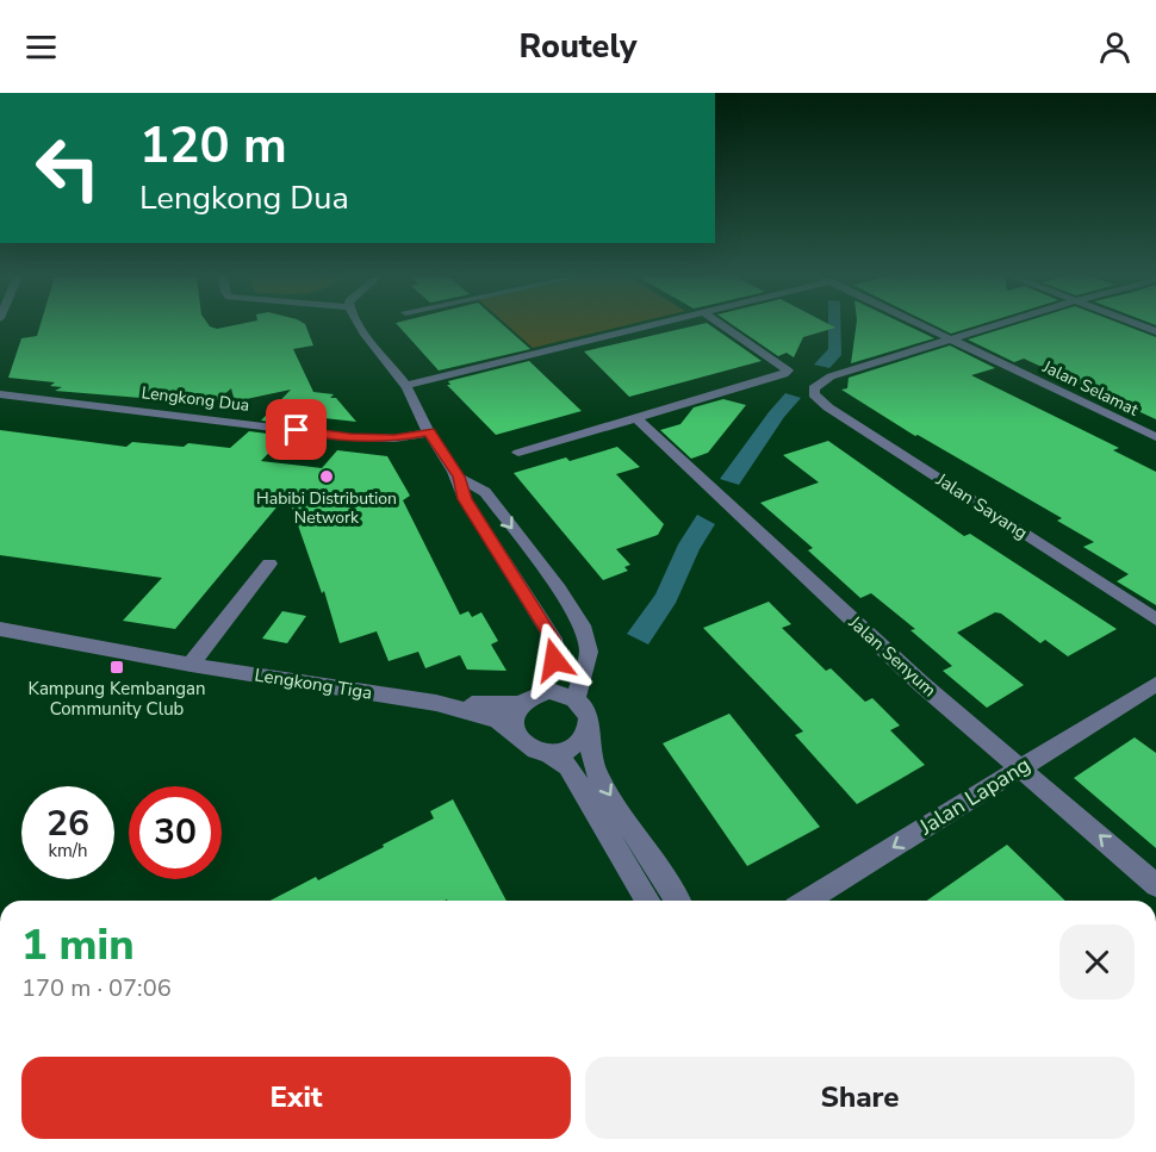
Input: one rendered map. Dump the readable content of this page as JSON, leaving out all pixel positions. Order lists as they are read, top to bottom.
{
  "streets": {
    "street": [
      "Jalan Selamat",
      "Lengkong Dua",
      "Jalan Sayang",
      "Jalan Senyum",
      "Lengkong Tiga",
      "Jalan Lapang"
    ]
  },
  "crossings": [
    ["Jalan Selamat", "Jalan Sayang"],
    ["Jalan Senyum", "Jalan Lapang"]
  ],
  "one_way": ["Jalan Lapang"],
  "places": {
    "other": ["Habibi Distribution Network"],
    "transit": ["Kampung Kembangan Community Club"]
  },
  "page": {
    "header": "Routely",
    "turn": ["120 m", "Lengkong Dua"],
    "speed": "26 km/h",
    "limit": "30",
    "heading": ["1 min", "170 m · 07:06"],
    "buttons": ["Exit", "Share"]
  }
}
